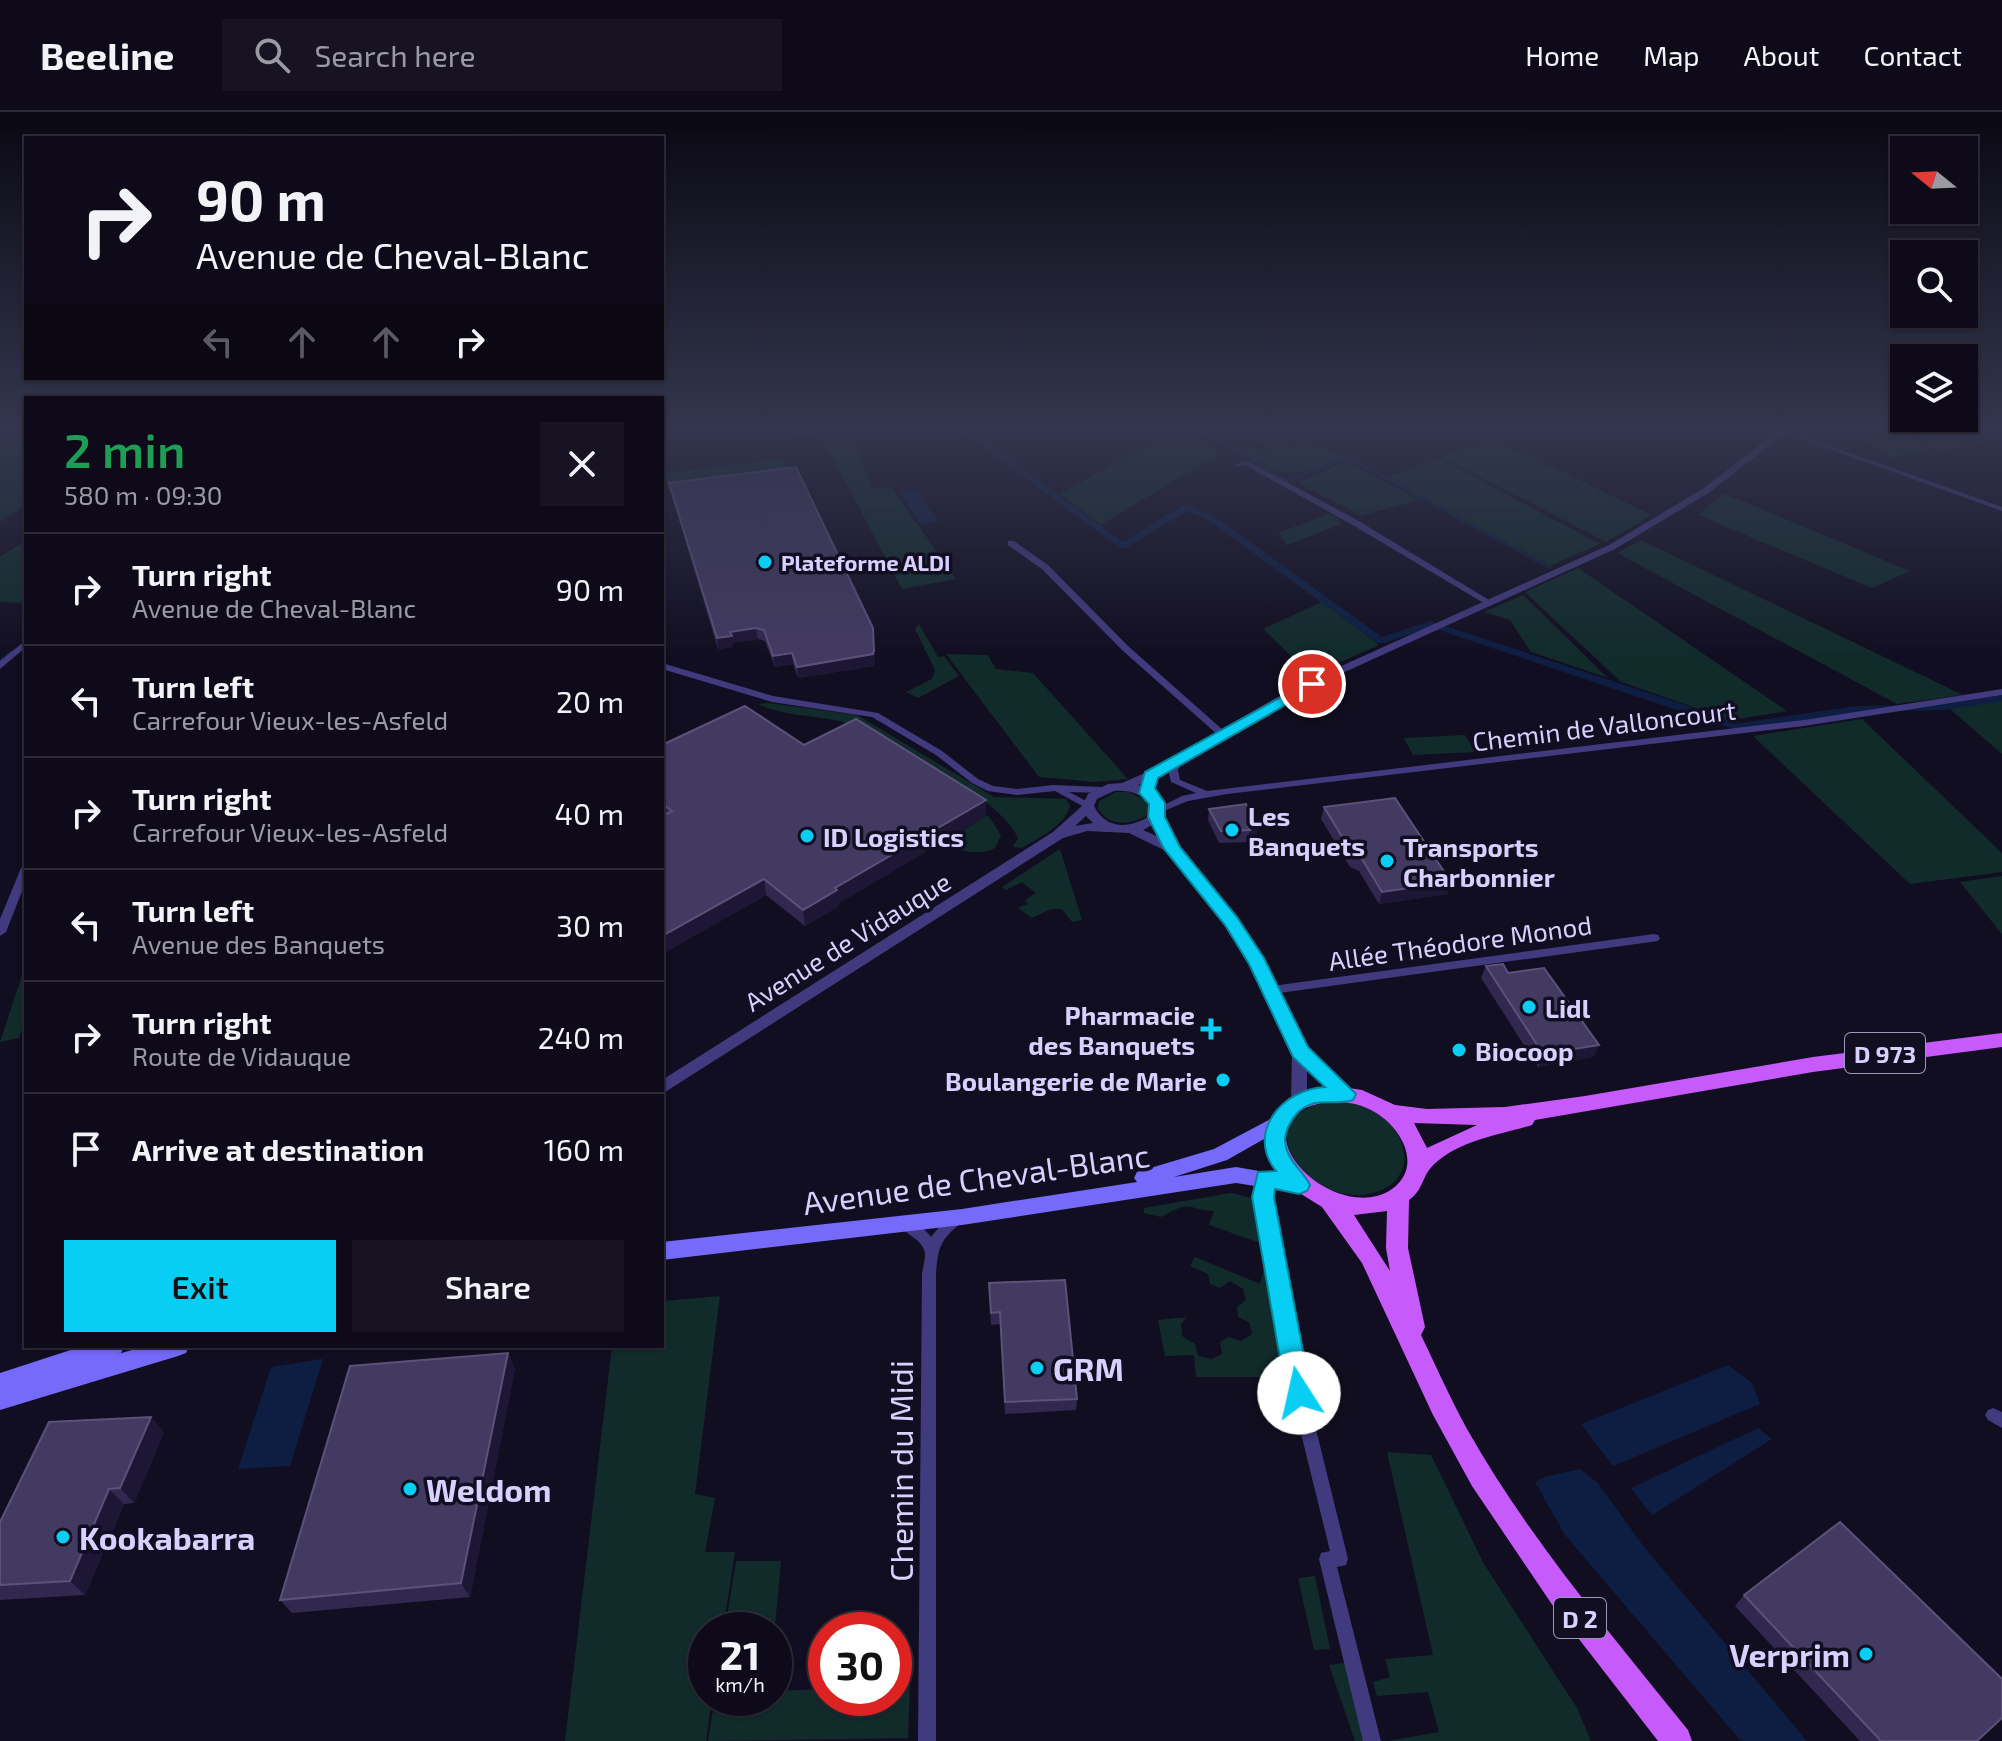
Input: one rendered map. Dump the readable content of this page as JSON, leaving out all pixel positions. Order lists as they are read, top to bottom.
{
  "streets": {
    "main road": ["D 973", "Avenue de Cheval-Blanc", "D 2"],
    "street": [
      "Chemin de Valloncourt",
      "Avenue de Vidauque",
      "Allée Théodore Monod",
      "Chemin du Midi"
    ]
  },
  "crossings": [
    ["Chemin de Valloncourt", "Avenue de Vidauque"],
    ["D 973", "Avenue de Cheval-Blanc"],
    ["D 973", "D 2"],
    ["Avenue de Cheval-Blanc", "D 2"]
  ],
  "places": {
    "other": [
      "Plateforme ALDI",
      "Les Banquets",
      "ID Logistics",
      "Transports Charbonnier",
      "Lidl",
      "Biocoop",
      "Boulangerie de Marie",
      "GRM",
      "Weldom",
      "Kookabarra",
      "Verprim"
    ],
    "health": ["Pharmacie des Banquets"]
  },
  "north": "left",
  "page": {
    "header": "Beeline",
    "search": "Search here",
    "nav": [
      "Home",
      "Map",
      "About",
      "Contact"
    ],
    "turn": ["90 m", "Avenue de Cheval-Blanc"],
    "heading": ["2 min", "580 m · 09:30"],
    "list": [
      {
        "name": "Turn right",
        "note": "Avenue de Cheval-Blanc",
        "value": "90 m"
      },
      {
        "name": "Turn left",
        "note": "Carrefour Vieux-les-Asfeld",
        "value": "20 m"
      },
      {
        "name": "Turn right",
        "note": "Carrefour Vieux-les-Asfeld",
        "value": "40 m"
      },
      {
        "name": "Turn left",
        "note": "Avenue des Banquets",
        "value": "30 m"
      },
      {
        "name": "Turn right",
        "note": "Route de Vidauque",
        "value": "240 m"
      },
      {
        "name": "Arrive at destination",
        "value": "160 m"
      }
    ],
    "buttons": ["Exit", "Share"],
    "speed": "21 km/h",
    "limit": "30"
  }
}
